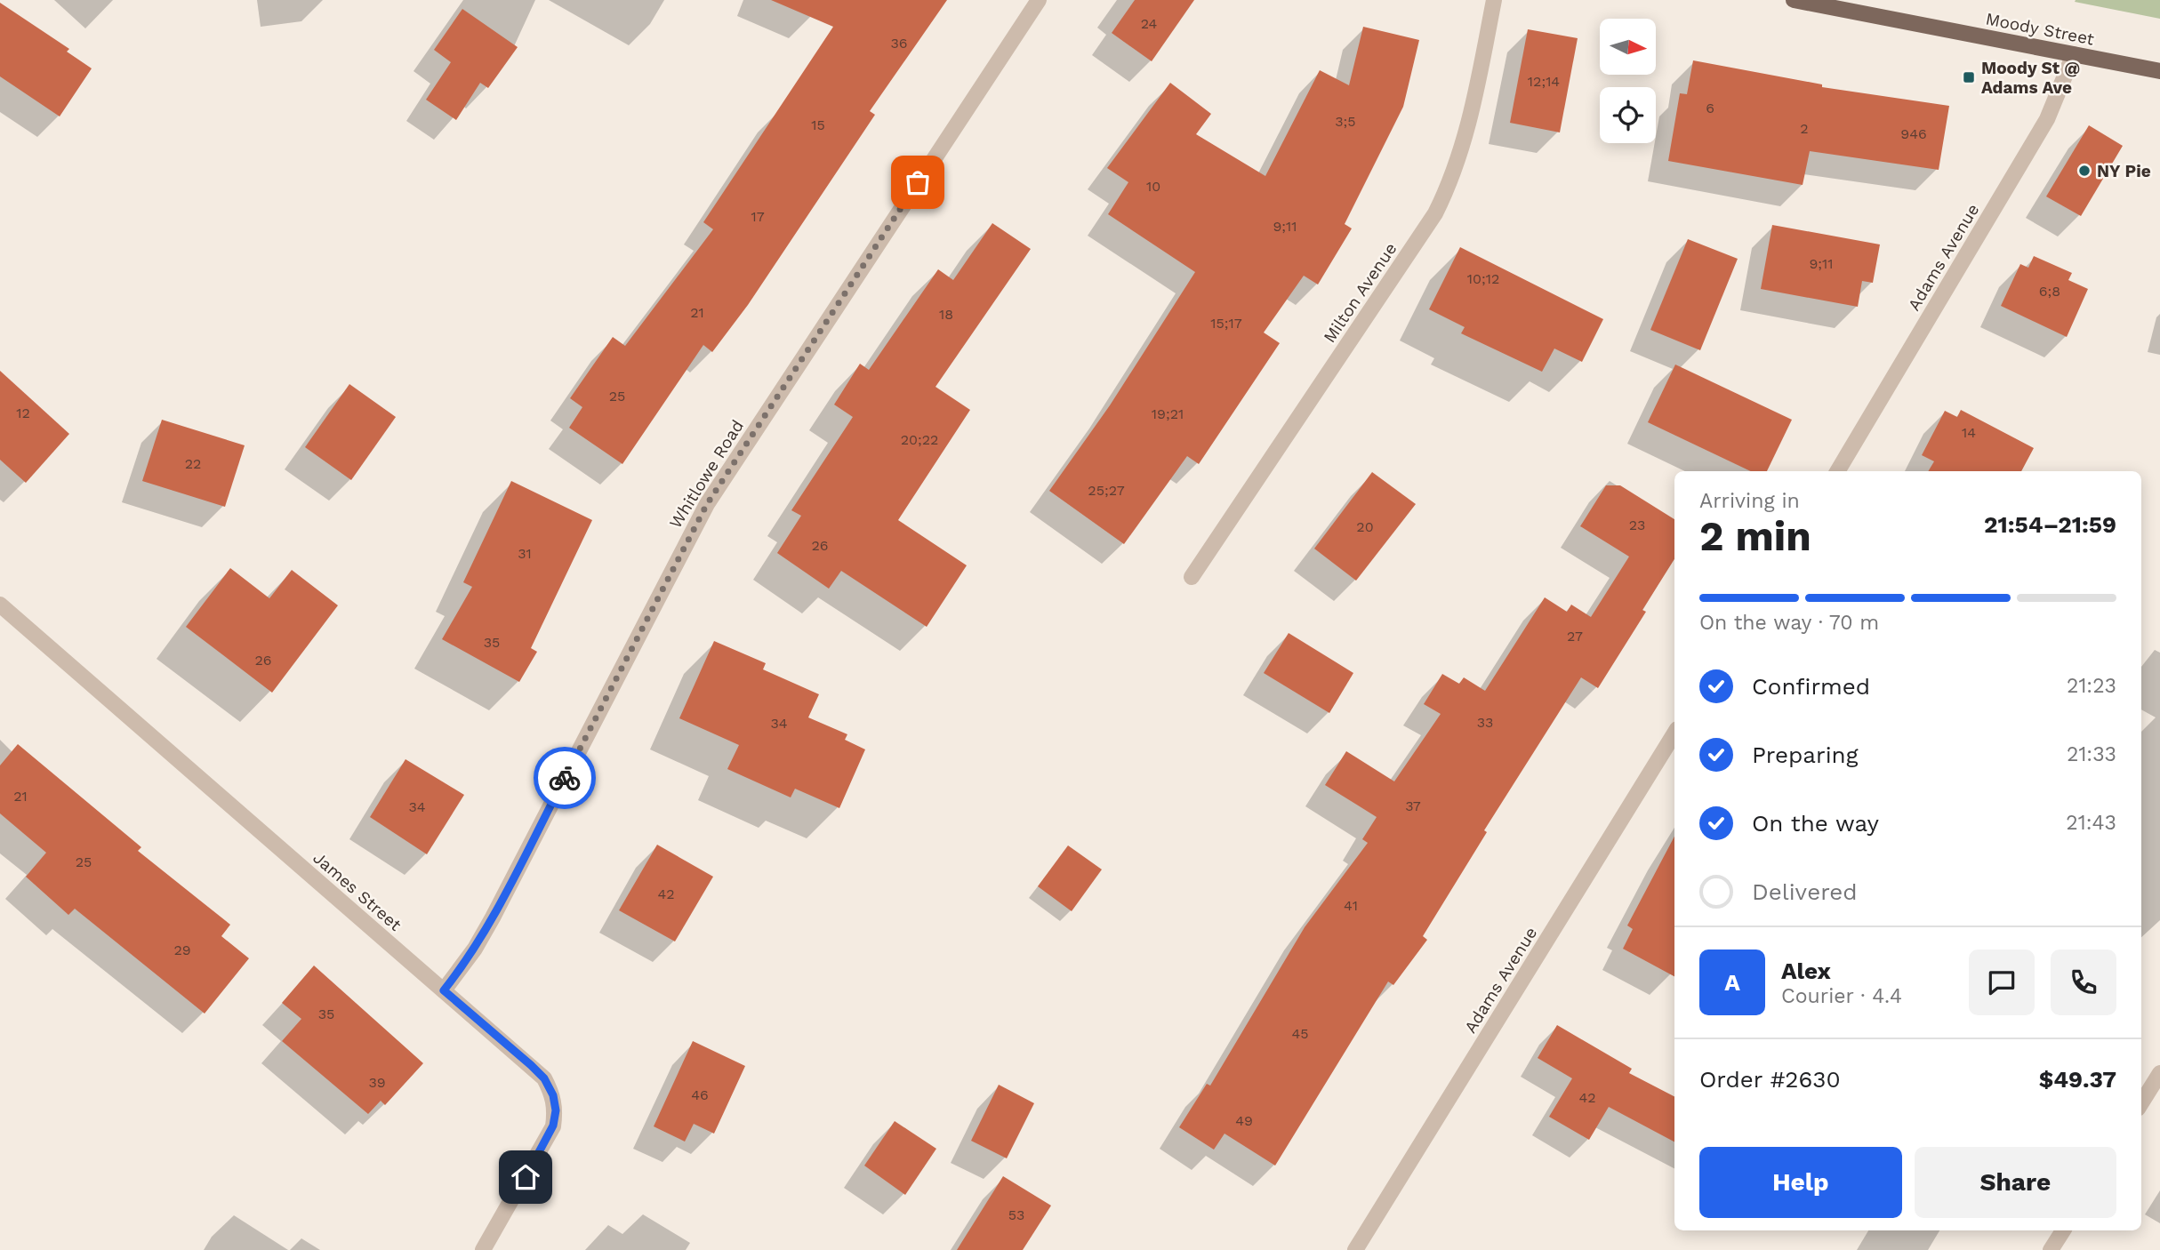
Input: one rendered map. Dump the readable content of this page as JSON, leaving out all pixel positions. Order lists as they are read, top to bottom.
{
  "streets": {
    "main road": ["Moody Street"],
    "street": [
      "Adams Avenue",
      "Milton Avenue",
      "Whitlowe Road",
      "James Street"
    ]
  },
  "crossings": [
    ["Moody Street", "Adams Avenue"],
    ["Whitlowe Road", "James Street"]
  ],
  "places": {
    "transit": ["Moody St @ Adams Ave"],
    "other": ["NY Pie"]
  },
  "house_numbers": [
    "24",
    "36",
    "12;14",
    "6",
    "3;5",
    "15",
    "2",
    "946",
    "10",
    "17",
    "9;11",
    "9;11",
    "10;12",
    "6;8",
    "21",
    "18",
    "15;17",
    "25",
    "12",
    "19;21",
    "14",
    "20;22",
    "22",
    "25;27",
    "23",
    "20",
    "26",
    "31",
    "27",
    "35",
    "26",
    "33",
    "34",
    "21",
    "37",
    "34",
    "25",
    "42",
    "41",
    "29",
    "35",
    "45",
    "39",
    "46",
    "42",
    "49",
    "53"
  ],
  "north": "right",
  "page": {
    "heading": ["2 min", "Arriving in", "21:54–21:59"],
    "panel": [
      "Alex",
      "Courier · 4.4",
      "Order #2630",
      "$49.37"
    ],
    "bar": "On the way · 70 m",
    "list": [
      ["Confirmed", "21:23"],
      ["Preparing", "21:33"],
      ["On the way", "21:43"],
      "Delivered"
    ],
    "round": "A",
    "buttons": ["Help", "Share"]
  }
}
